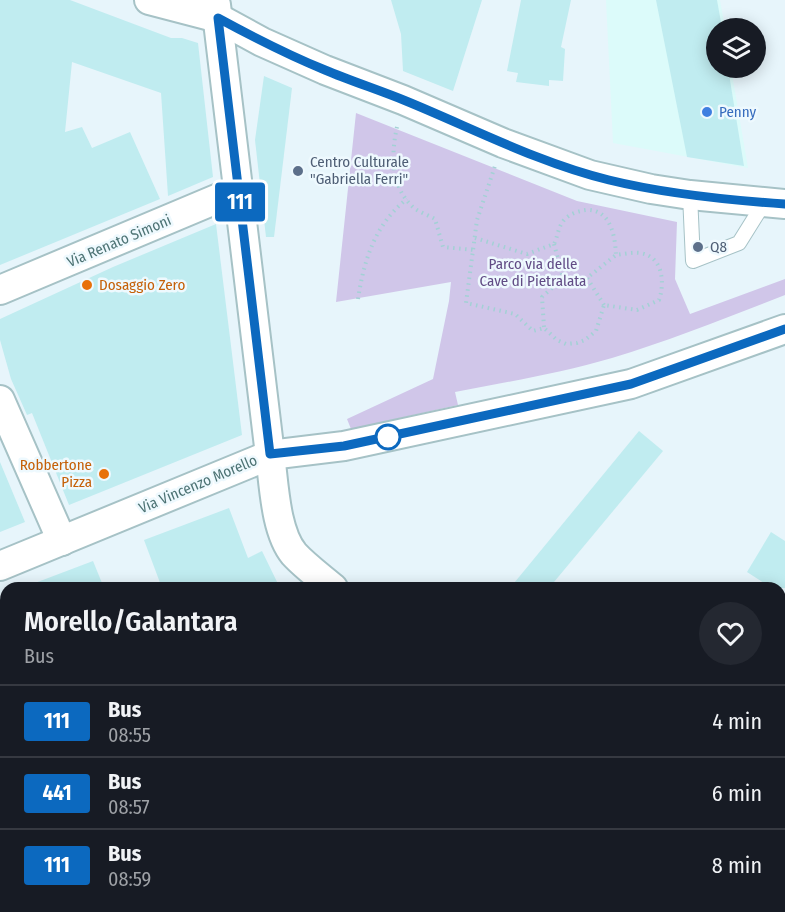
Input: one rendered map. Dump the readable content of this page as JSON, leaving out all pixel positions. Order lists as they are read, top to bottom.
{
  "streets": {
    "street": ["Via Renato Simoni", "Via Vincenzo Morello"]
  },
  "parks": ["Parco via delle Cave di Pietralata"],
  "places": [
    "Penny",
    "Centro Culturale \"Gabriella Ferri\"",
    "Q8",
    "Dosaggio Zero",
    "Robbertone Pizza"
  ],
  "lines": ["bus line 111"],
  "page": {
    "on_map": "111",
    "heading": ["Morello/Galantara", "Bus"],
    "list": [
      {
        "mark": "111",
        "name": "Bus",
        "note": "08:55",
        "value": "4 min"
      },
      {
        "mark": "441",
        "name": "Bus",
        "note": "08:57",
        "value": "6 min"
      },
      {
        "mark": "111",
        "name": "Bus",
        "note": "08:59",
        "value": "8 min"
      }
    ]
  }
}
